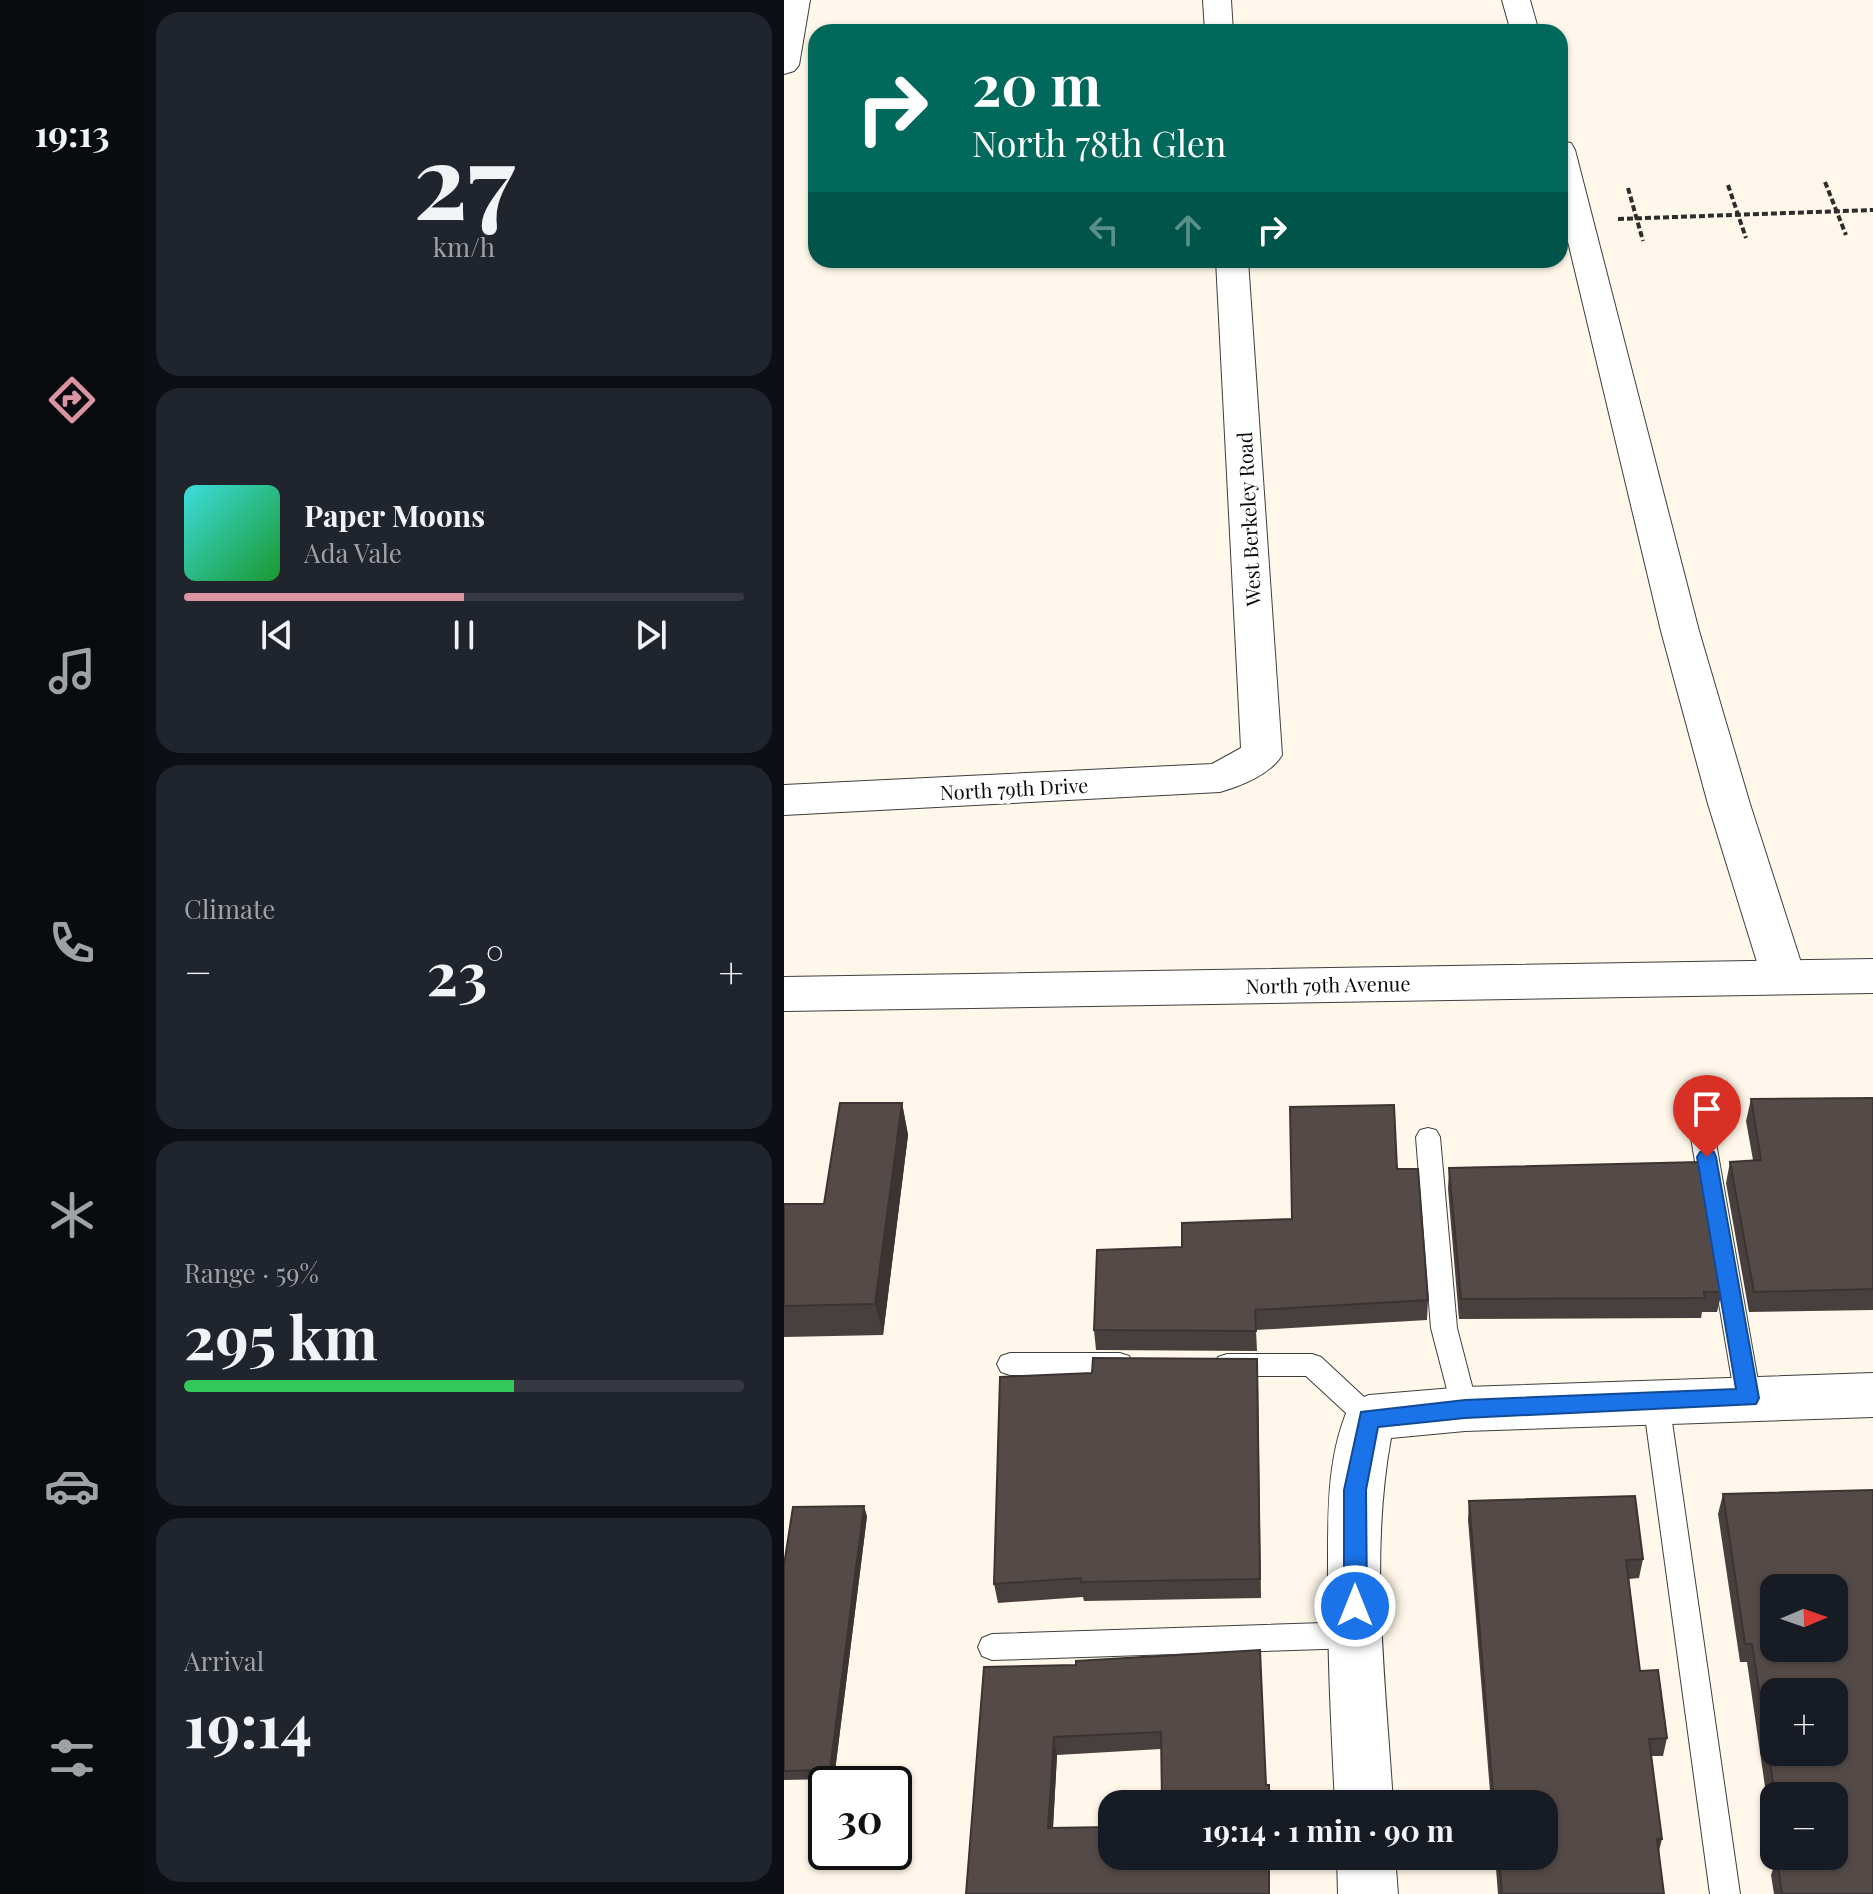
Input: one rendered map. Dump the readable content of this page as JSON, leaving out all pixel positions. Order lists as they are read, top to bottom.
{
  "streets": {
    "street": ["West Berkeley Road", "North 79th Drive", "North 79th Avenue"]
  },
  "crossings": [
    ["West Berkeley Road", "North 79th Drive"]
  ],
  "north": "right",
  "page": {
    "tabs": "19:13",
    "tile": [
      ["27", "km/h"],
      "Climate",
      ["Range · 59%", "295 km"],
      ["Arrival", "19:14"]
    ],
    "turn": ["20 m", "North 78th Glen"],
    "song": ["Paper Moons", "Ada Vale"],
    "heat": ["−", "23°", "+"],
    "map_buttons": ["+", "−"],
    "limit": "30",
    "trip": "19:14 · 1 min · 90 m"
  }
}
